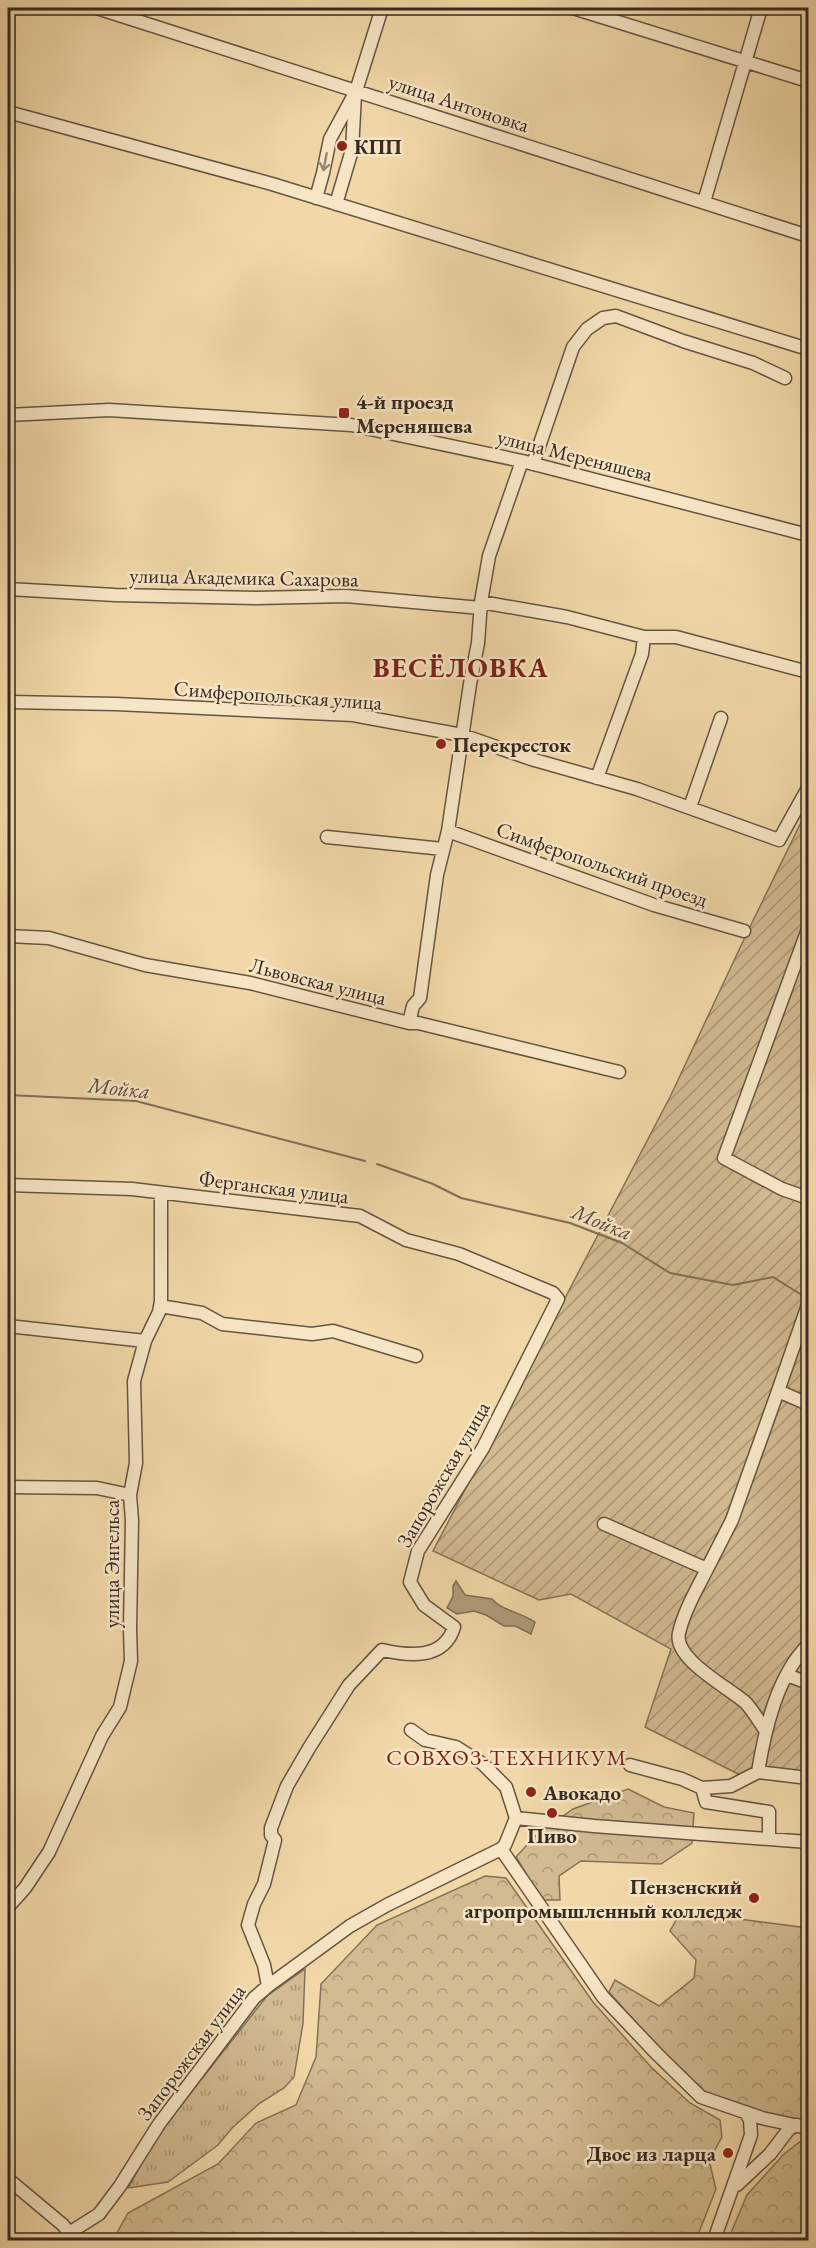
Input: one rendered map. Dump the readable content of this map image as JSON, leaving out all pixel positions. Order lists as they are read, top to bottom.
{
  "streets": {
    "street": [
      "улица Антоновка",
      "улица Мереняшева",
      "улица Академика Сахарова",
      "Симферопольская улица",
      "Симферопольский проезд",
      "Львовская улица",
      "Ферганская улица",
      "Запорожская улица",
      "улица Энгельса"
    ]
  },
  "crossings": [
    ["Ферганская улица", "Запорожская улица"],
    ["Ферганская улица", "улица Энгельса"]
  ],
  "districts": ["ВЕСЁЛОВКА", "СОВХОЗ-ТЕХНИКУМ"],
  "water": ["Мойка"],
  "places": {
    "other": [
      "КПП",
      "Перекресток",
      "Авокадо",
      "Пиво",
      "Пензенский агропромышленный колледж",
      "Двое из ларца"
    ],
    "transit": ["4-й проезд Мереняшева"]
  }
}
